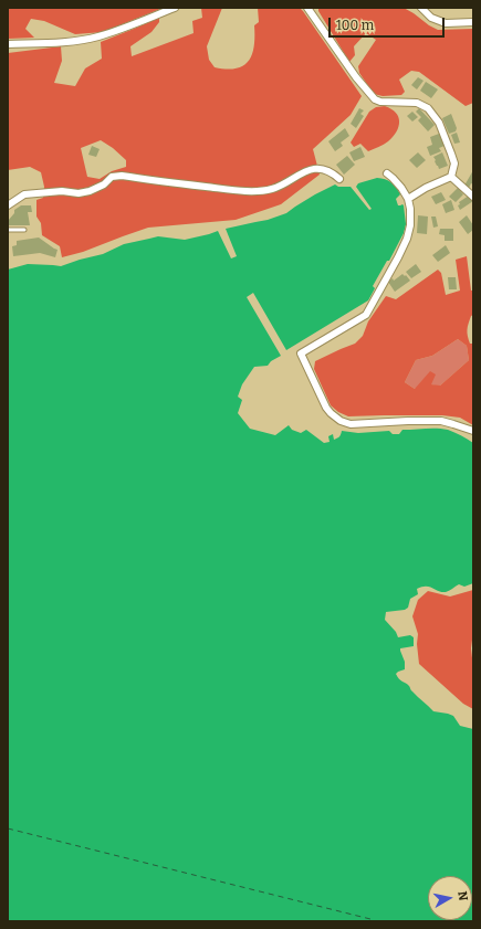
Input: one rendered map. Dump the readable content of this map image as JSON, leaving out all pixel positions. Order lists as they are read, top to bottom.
{
  "scale_bar": "100 m",
  "north": "right"
}
